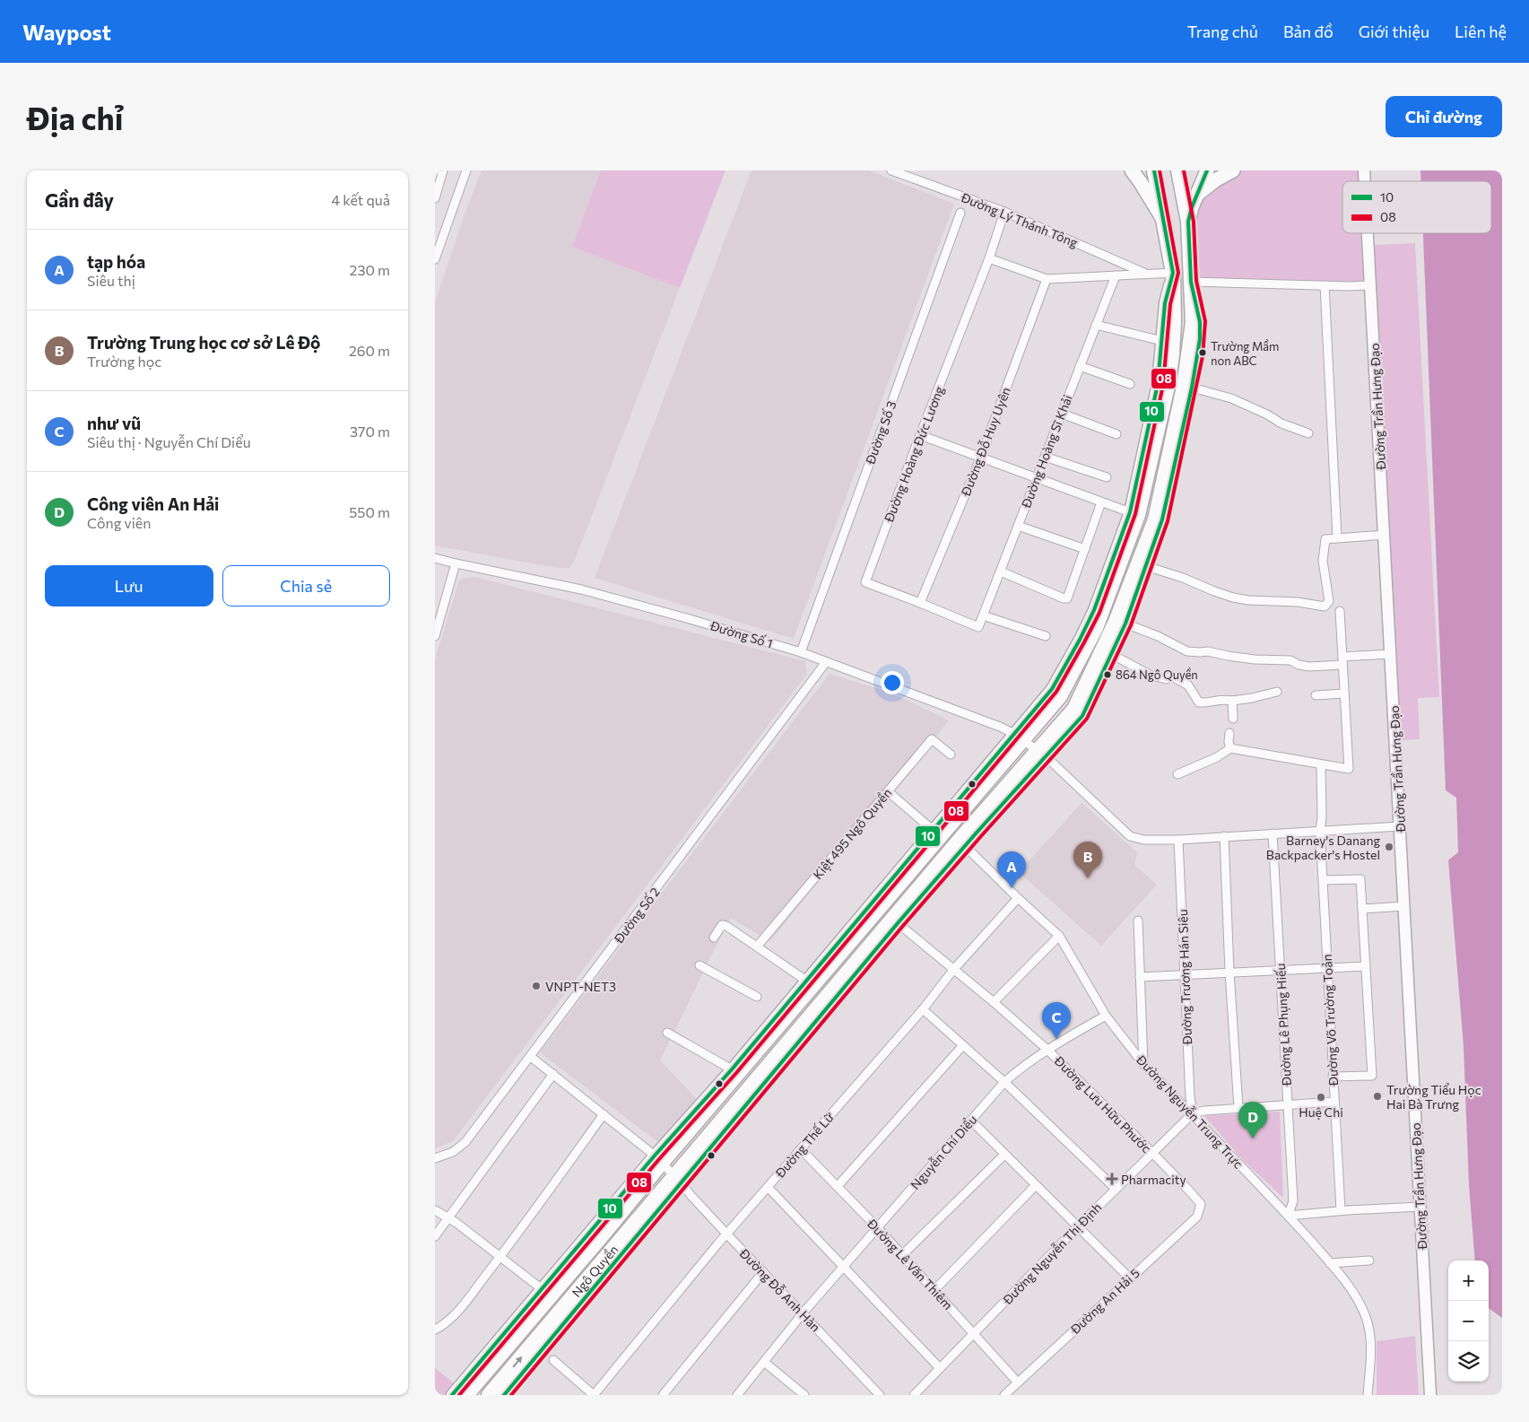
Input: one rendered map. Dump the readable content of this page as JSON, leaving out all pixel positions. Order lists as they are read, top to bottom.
{
  "streets": {
    "highway": ["Ngô Quyền"],
    "street": [
      "Đường Lý Thánh Tông",
      "Đường Trần Hưng Đạo",
      "Đường Số 3",
      "Đường Đỗ Huy Uyên",
      "Đường Hoàng Sĩ Khải",
      "Đường Hoàng Đức Lương",
      "Đường Số 1",
      "Kiệt 495 Ngô Quyền",
      "Đường Số 2",
      "Đường Trương Hán Siêu",
      "Đường Võ Trường Toản",
      "Đường Lê Phụng Hiếu",
      "Đường Lưu Hữu Phước",
      "Đường Nguyễn Trung Trực",
      "Đường Thế Lữ",
      "Nguyễn Chí Diểu",
      "Đường Nguyễn Thị Định",
      "Đường Lê Văn Thiêm",
      "Đường Đỗ Anh Hàn",
      "Đường An Hải 5"
    ]
  },
  "crossings": [
    ["Đường Lý Thánh Tông", "Đường Hoàng Đức Lương"],
    ["Đường Trần Hưng Đạo", "Đường Số 1"],
    ["Đường Số 3", "Đường Số 1"],
    ["Đường Đỗ Huy Uyên", "Đường Hoàng Đức Lương"],
    ["Đường Hoàng Sĩ Khải", "Đường Hoàng Đức Lương"],
    ["Đường Số 1", "Đường Số 2"],
    ["Đường Số 1", "Đường Trương Hán Siêu"],
    ["Đường Số 1", "Đường Võ Trường Toản"],
    ["Đường Số 1", "Đường Lê Phụng Hiếu"],
    ["Đường Số 1", "Ngô Quyền"],
    ["Đường Số 2", "Đường Đỗ Anh Hàn"],
    ["Đường Trương Hán Siêu", "Đường Nguyễn Trung Trực"],
    ["Đường Trương Hán Siêu", "Đường Nguyễn Thị Định"],
    ["Đường Lê Phụng Hiếu", "Đường Nguyễn Trung Trực"],
    ["Đường Lưu Hữu Phước", "Đường Thế Lữ"],
    ["Đường Lưu Hữu Phước", "Nguyễn Chí Diểu"],
    ["Đường Lưu Hữu Phước", "Đường Nguyễn Thị Định"],
    ["Đường Lưu Hữu Phước", "Đường An Hải 5"],
    ["Đường Nguyễn Trung Trực", "Đường Thế Lữ"],
    ["Đường Nguyễn Trung Trực", "Nguyễn Chí Diểu"],
    ["Đường Nguyễn Trung Trực", "Đường Nguyễn Thị Định"],
    ["Đường Thế Lữ", "Đường Lê Văn Thiêm"],
    ["Đường Thế Lữ", "Đường Đỗ Anh Hàn"],
    ["Nguyễn Chí Diểu", "Đường Lê Văn Thiêm"],
    ["Nguyễn Chí Diểu", "Đường Đỗ Anh Hàn"],
    ["Đường Nguyễn Thị Định", "Đường Lê Văn Thiêm"],
    ["Đường Lê Văn Thiêm", "Đường An Hải 5"],
    ["Ngô Quyền", "Đường Đỗ Anh Hàn"]
  ],
  "places": {
    "other": [
      "Trường Mầm non ABC",
      "864 Ngô Quyền",
      "Barney's Danang Backpacker's Hostel",
      "VNPT-NET3",
      "Trường Tiểu Học Hai Bà Trưng",
      "Huệ Chi"
    ],
    "health": ["Pharmacity"]
  },
  "lines": ["transit line 10", "transit line 08"],
  "legend": ["10", "08"],
  "page": {
    "header": "Waypost",
    "nav": [
      "Trang chủ",
      "Bản đồ",
      "Giới thiệu",
      "Liên hệ"
    ],
    "buttons": [
      "Chỉ đường",
      ["Lưu", "Chia sẻ"]
    ],
    "title": "Địa chỉ",
    "heading": ["Gần đây", "4 kết quả"],
    "list": [
      {
        "mark": "A",
        "name": "tạp hóa",
        "note": "Siêu thị",
        "value": "230 m"
      },
      {
        "mark": "B",
        "name": "Trường Trung học cơ sở Lê Độ",
        "note": "Trường học",
        "value": "260 m"
      },
      {
        "mark": "C",
        "name": "như vũ",
        "note": "Siêu thị · Nguyễn Chí Diểu",
        "value": "370 m"
      },
      {
        "mark": "D",
        "name": "Công viên An Hải",
        "note": "Công viên",
        "value": "550 m"
      }
    ],
    "pins": [
      "B",
      "A",
      "C",
      "D"
    ],
    "map_buttons": ["+", "−"]
  }
}
